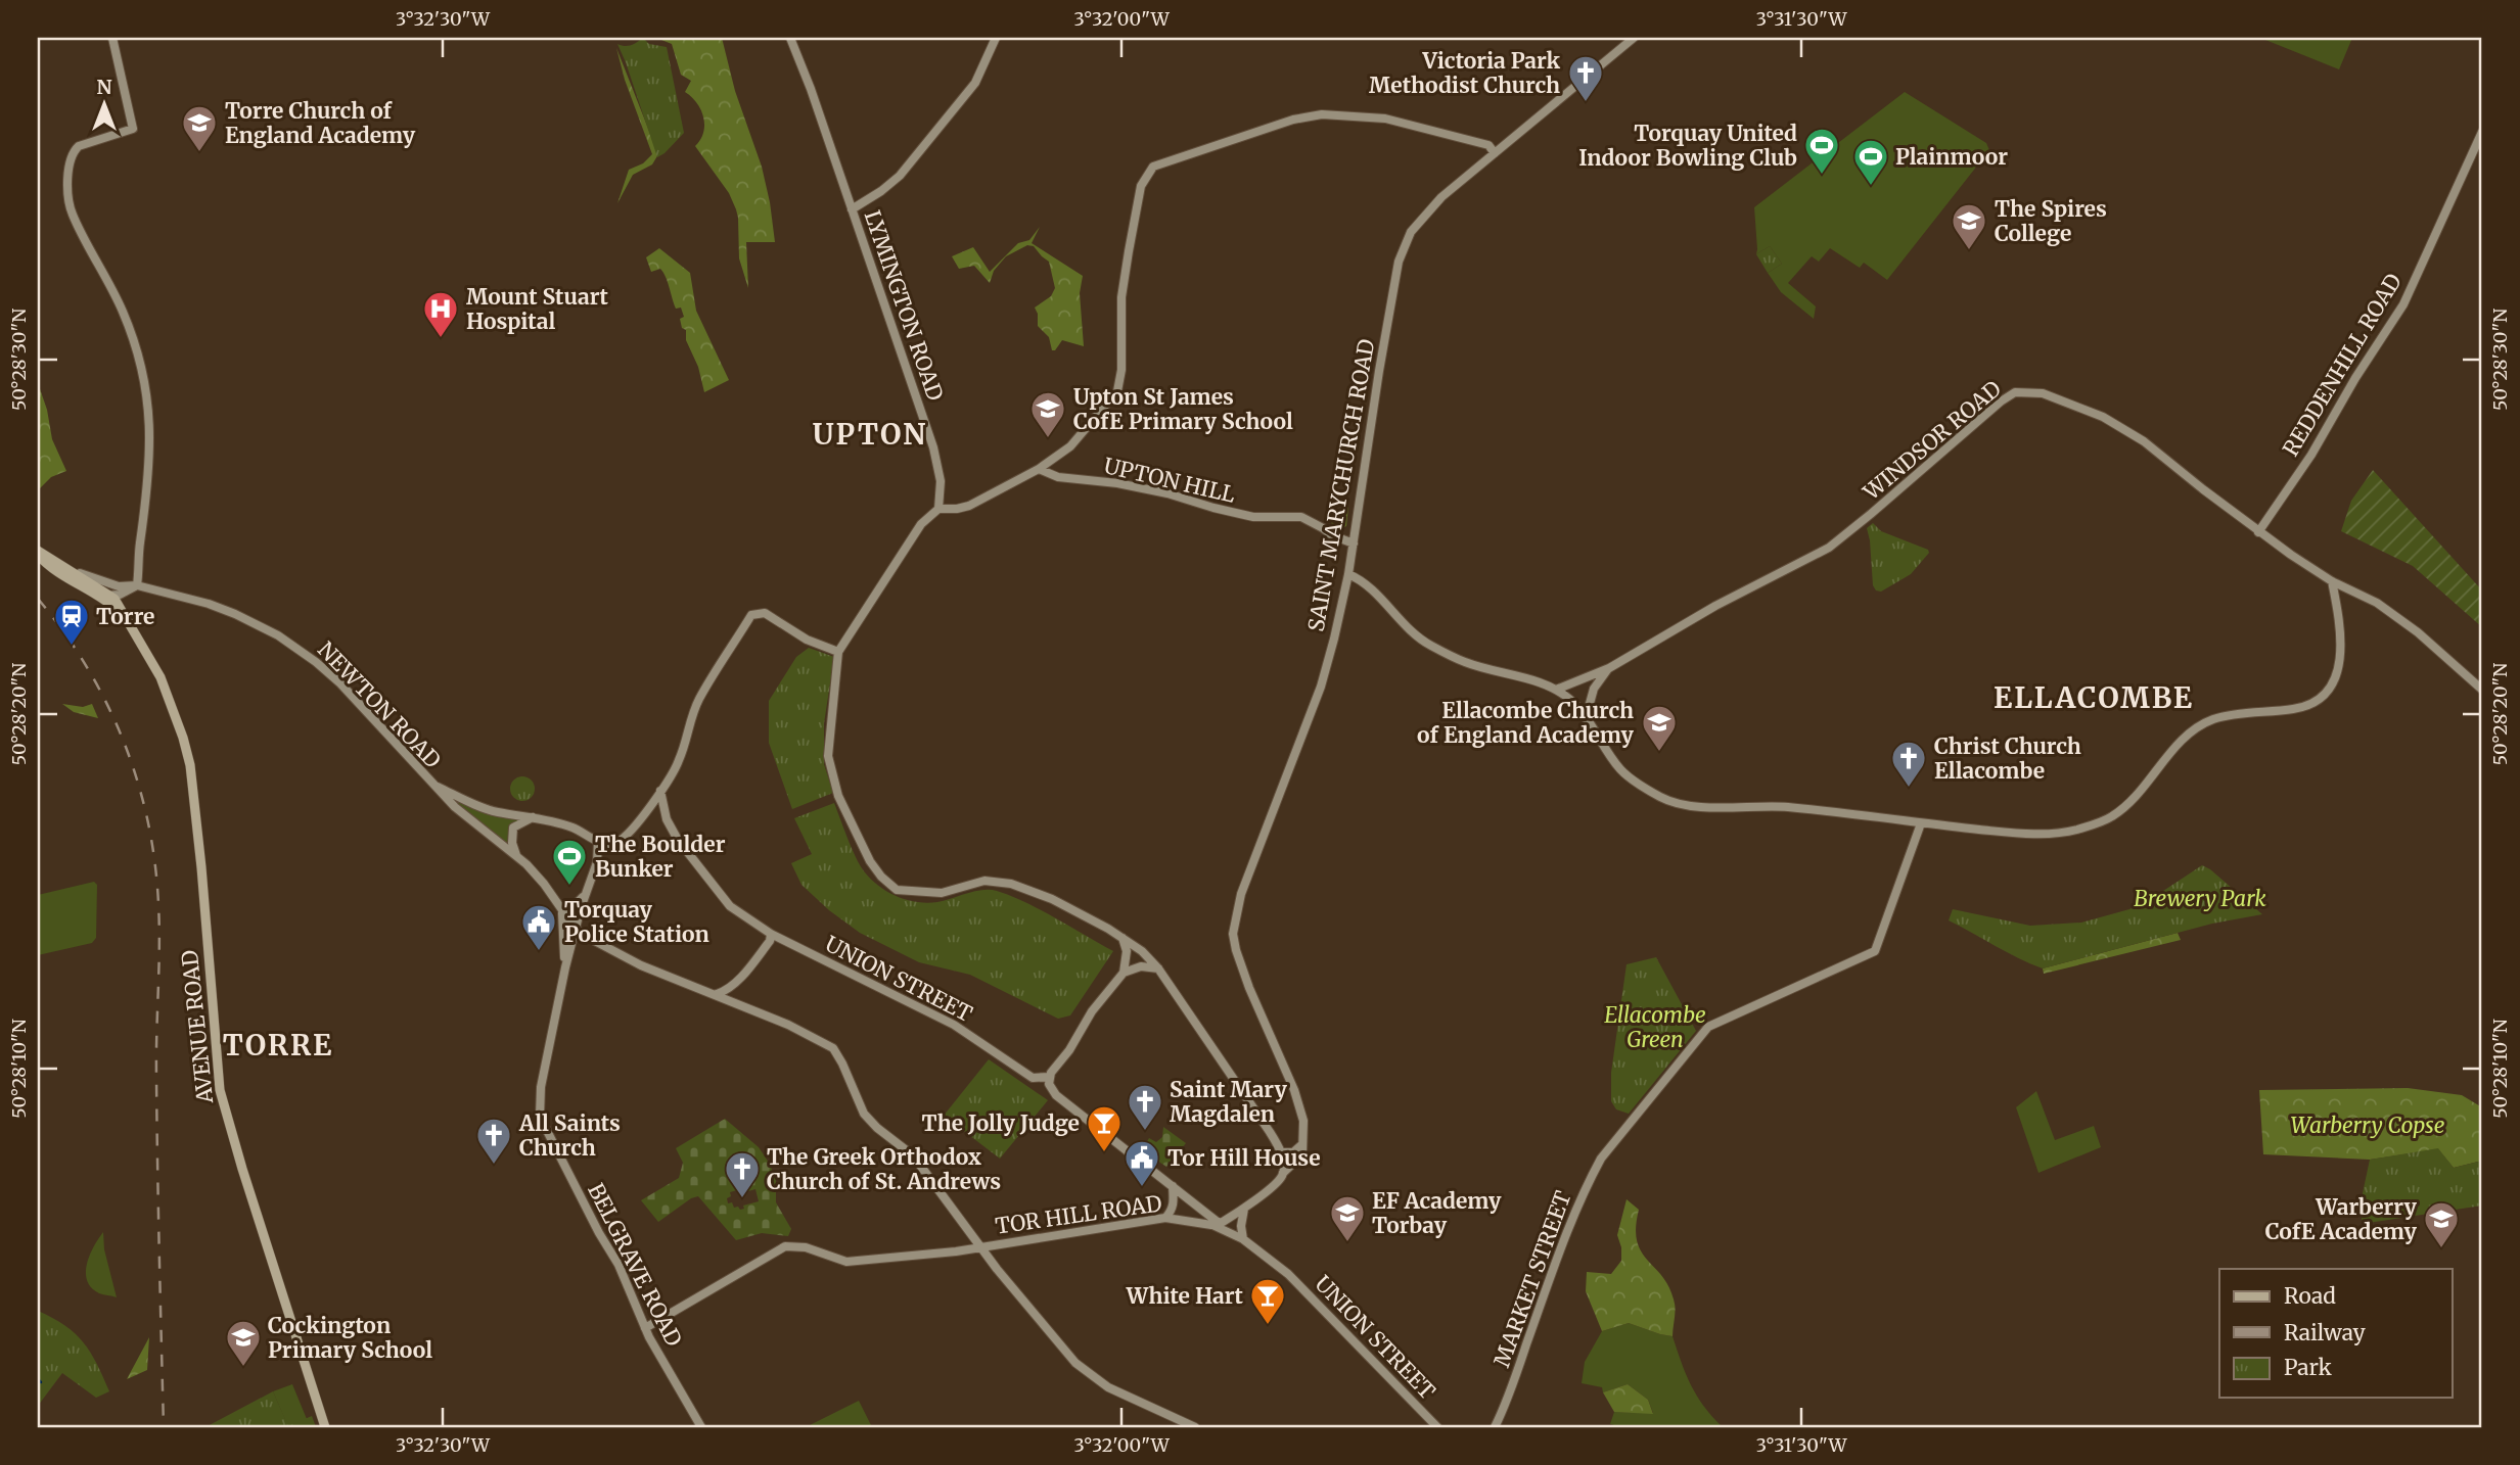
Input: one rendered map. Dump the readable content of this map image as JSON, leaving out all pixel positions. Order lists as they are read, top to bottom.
{
  "streets": {
    "main road": ["NEWTON ROAD", "AVENUE ROAD"],
    "street": [
      "LYMINGTON ROAD",
      "REDDENHILL ROAD",
      "WINDSOR ROAD",
      "UPTON HILL",
      "SAINT MARYCHURCH ROAD",
      "UNION STREET",
      "TOR HILL ROAD",
      "BELGRAVE ROAD",
      "MARKET STREET"
    ]
  },
  "crossings": [
    ["REDDENHILL ROAD", "WINDSOR ROAD"],
    ["UPTON HILL", "SAINT MARYCHURCH ROAD"],
    ["NEWTON ROAD", "AVENUE ROAD"],
    ["UNION STREET", "TOR HILL ROAD"]
  ],
  "districts": ["UPTON", "ELLACOMBE", "TORRE"],
  "parks": ["Brewery Park", "Ellacombe Green", "Warberry Copse"],
  "places": {
    "church": [
      "Victoria Park Methodist Church",
      "Christ Church Ellacombe",
      "Saint Mary Magdalen",
      "All Saints Church",
      "The Greek Orthodox Church of St. Andrews"
    ],
    "school or university": [
      "Torre Church of England Academy",
      "The Spires College",
      "Upton St James CofE Primary School",
      "Ellacombe Church of England Academy",
      "EF Academy Torbay",
      "Warberry CofE Academy",
      "Cockington Primary School"
    ],
    "sports": ["Torquay United Indoor Bowling Club", "Plainmoor", "The Boulder Bunker"],
    "hospital": ["Mount Stuart Hospital"],
    "station": ["Torre"],
    "public building": ["Torquay Police Station", "Tor Hill House"],
    "bar": ["The Jolly Judge", "White Hart"]
  },
  "legend": ["Road", "Railway", "Park"],
  "north": "top",
  "coordinates": [
    "3°32'30\"W",
    "3°32'00\"W",
    "3°31'30\"W",
    "50°28'30\"N",
    "50°28'20\"N",
    "50°28'10\"N"
  ]
}
